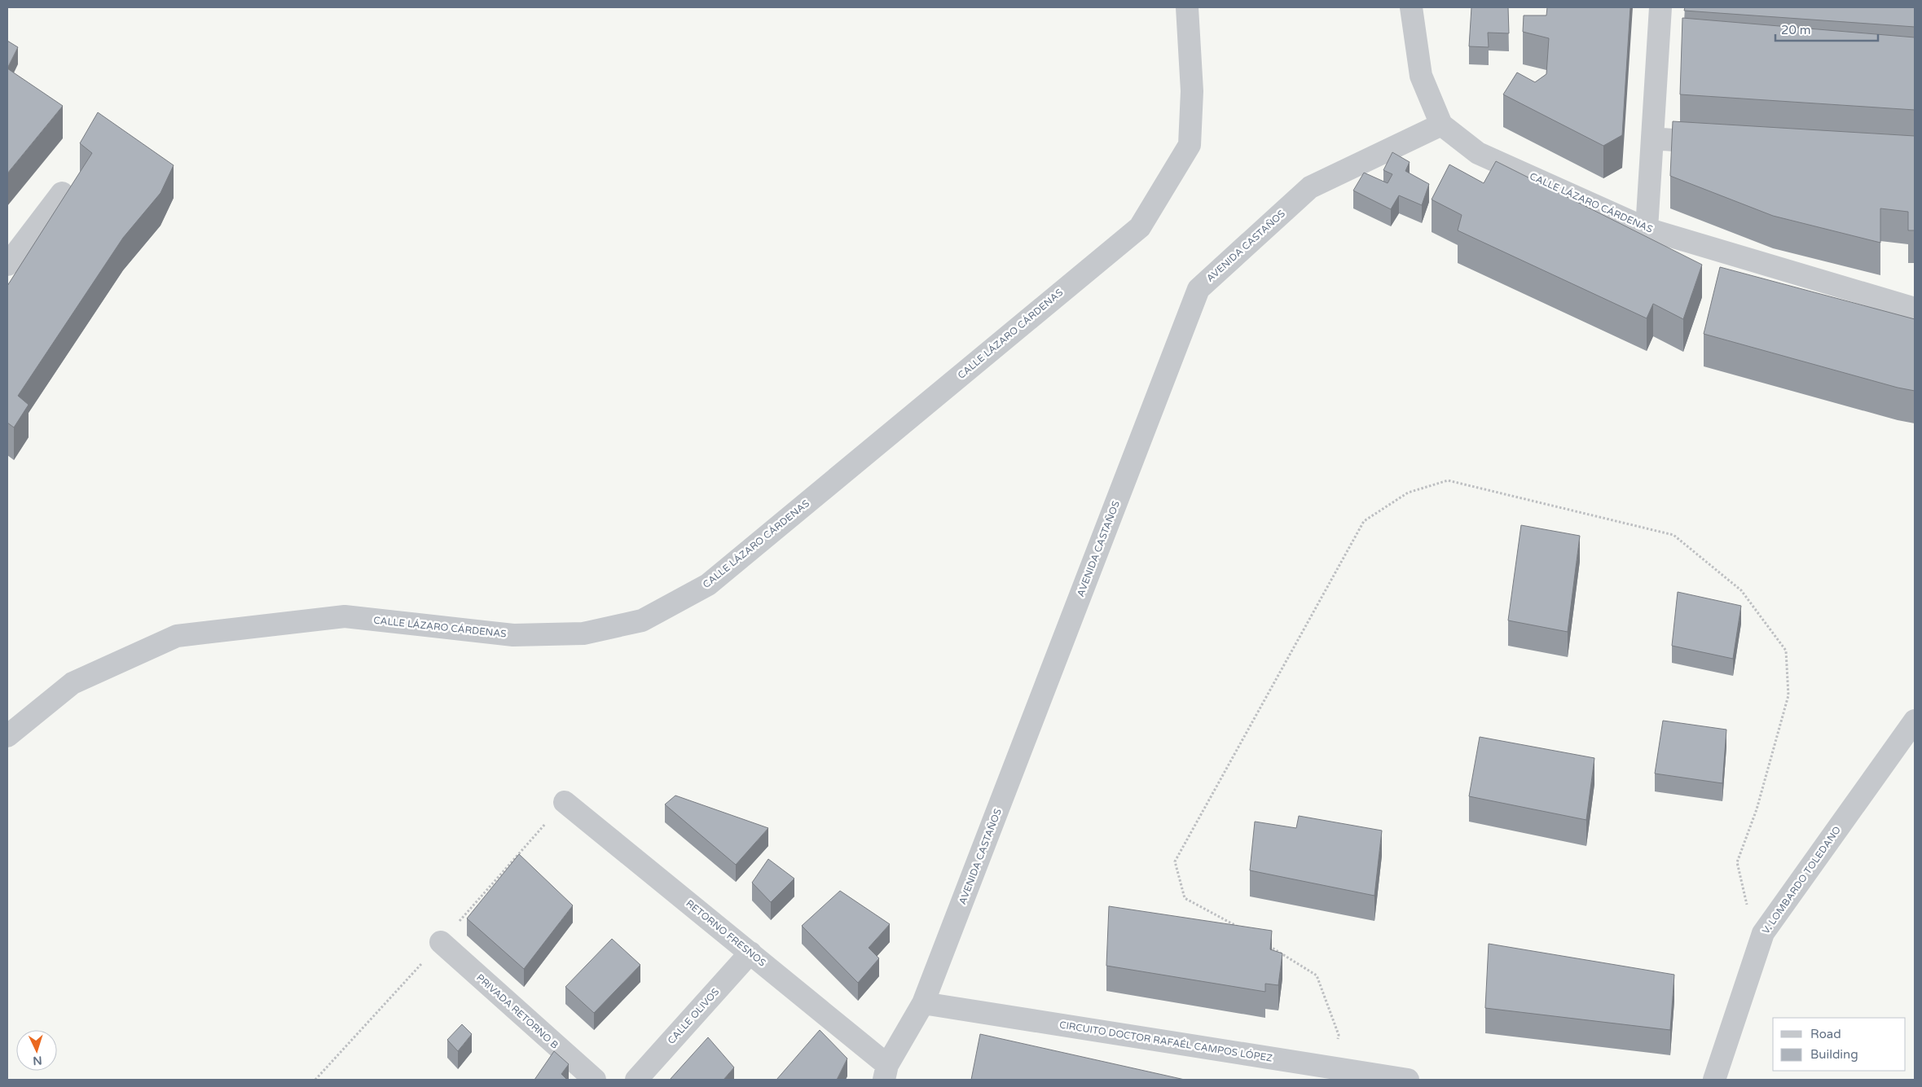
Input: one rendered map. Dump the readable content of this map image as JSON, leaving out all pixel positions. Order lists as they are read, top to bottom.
{
  "streets": {
    "street": [
      "CALLE LÁZARO CÁRDENAS",
      "AVENIDA CASTAÑOS",
      "V. LOMBARDO TOLEDANO",
      "RETORNO FRESNOS",
      "PRIVADA RETORNO B",
      "CALLE OLIVOS",
      "CIRCUITO DOCTOR RAFAÉL CAMPOS LÓPEZ"
    ]
  },
  "crossings": [
    ["CALLE LÁZARO CÁRDENAS", "AVENIDA CASTAÑOS"],
    ["AVENIDA CASTAÑOS", "RETORNO FRESNOS"],
    ["AVENIDA CASTAÑOS", "CIRCUITO DOCTOR RAFAÉL CAMPOS LÓPEZ"],
    ["RETORNO FRESNOS", "CALLE OLIVOS"]
  ],
  "legend": ["Road", "Building"],
  "scale_bar": "20 m",
  "north": "bottom"
}
